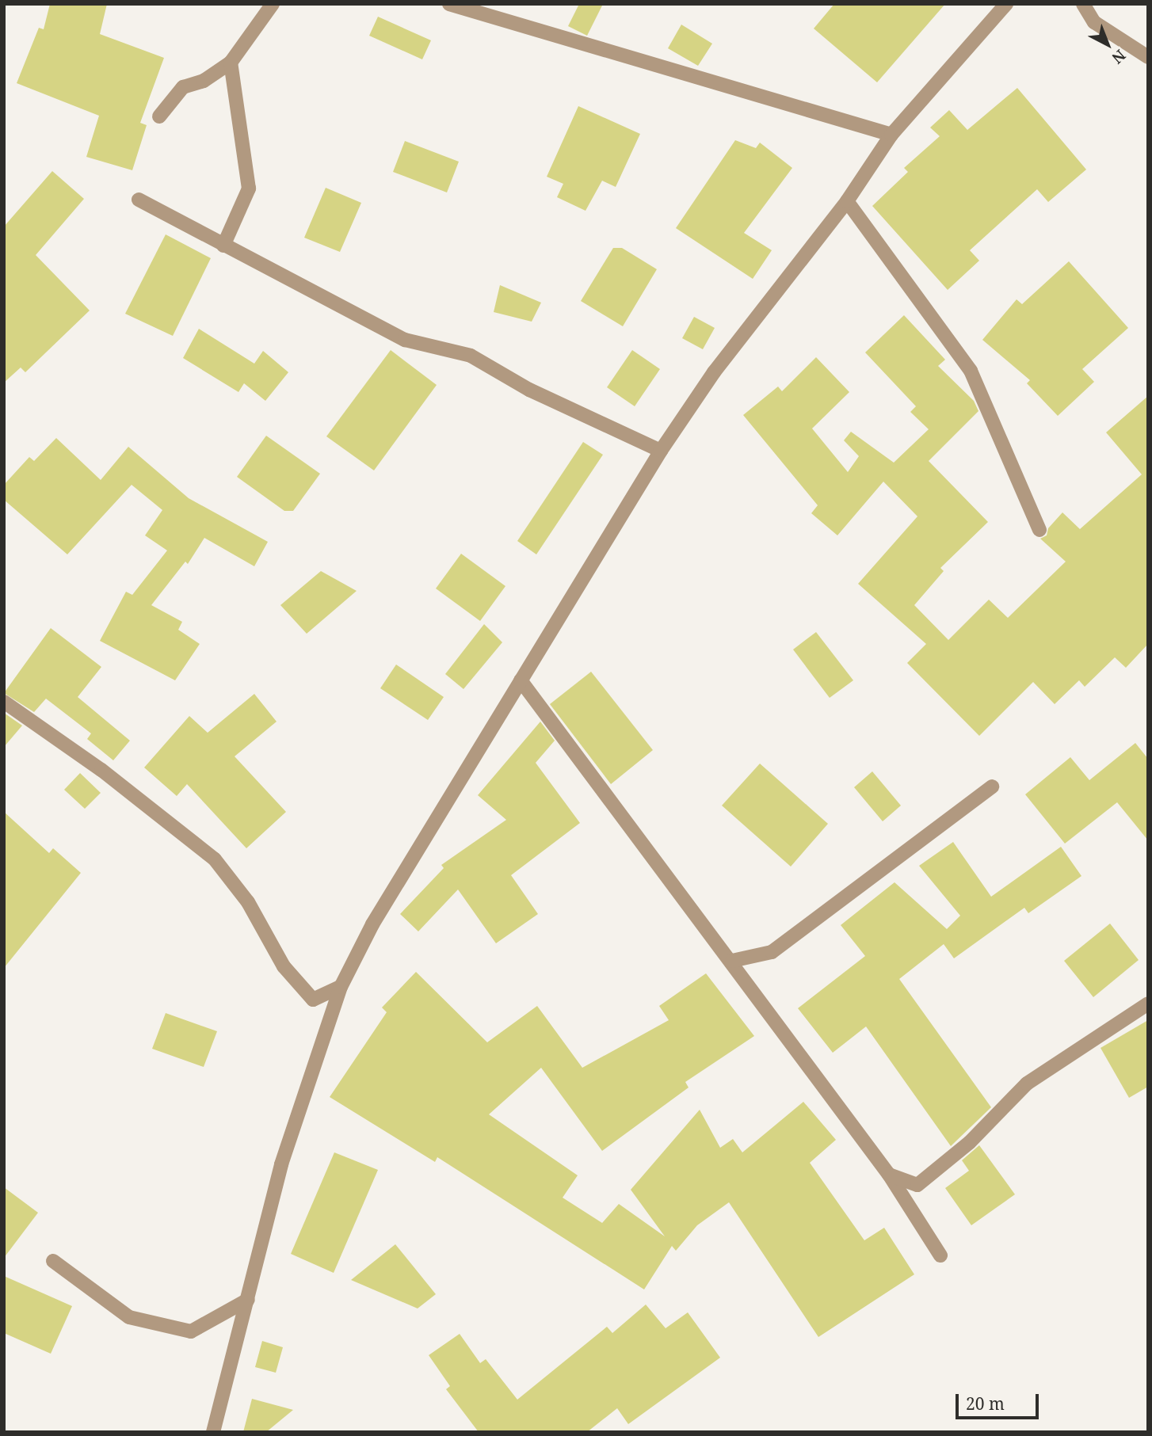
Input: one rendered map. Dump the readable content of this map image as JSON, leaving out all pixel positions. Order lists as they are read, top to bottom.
{
  "scale_bar": "20 m",
  "north": "bottom right"
}
